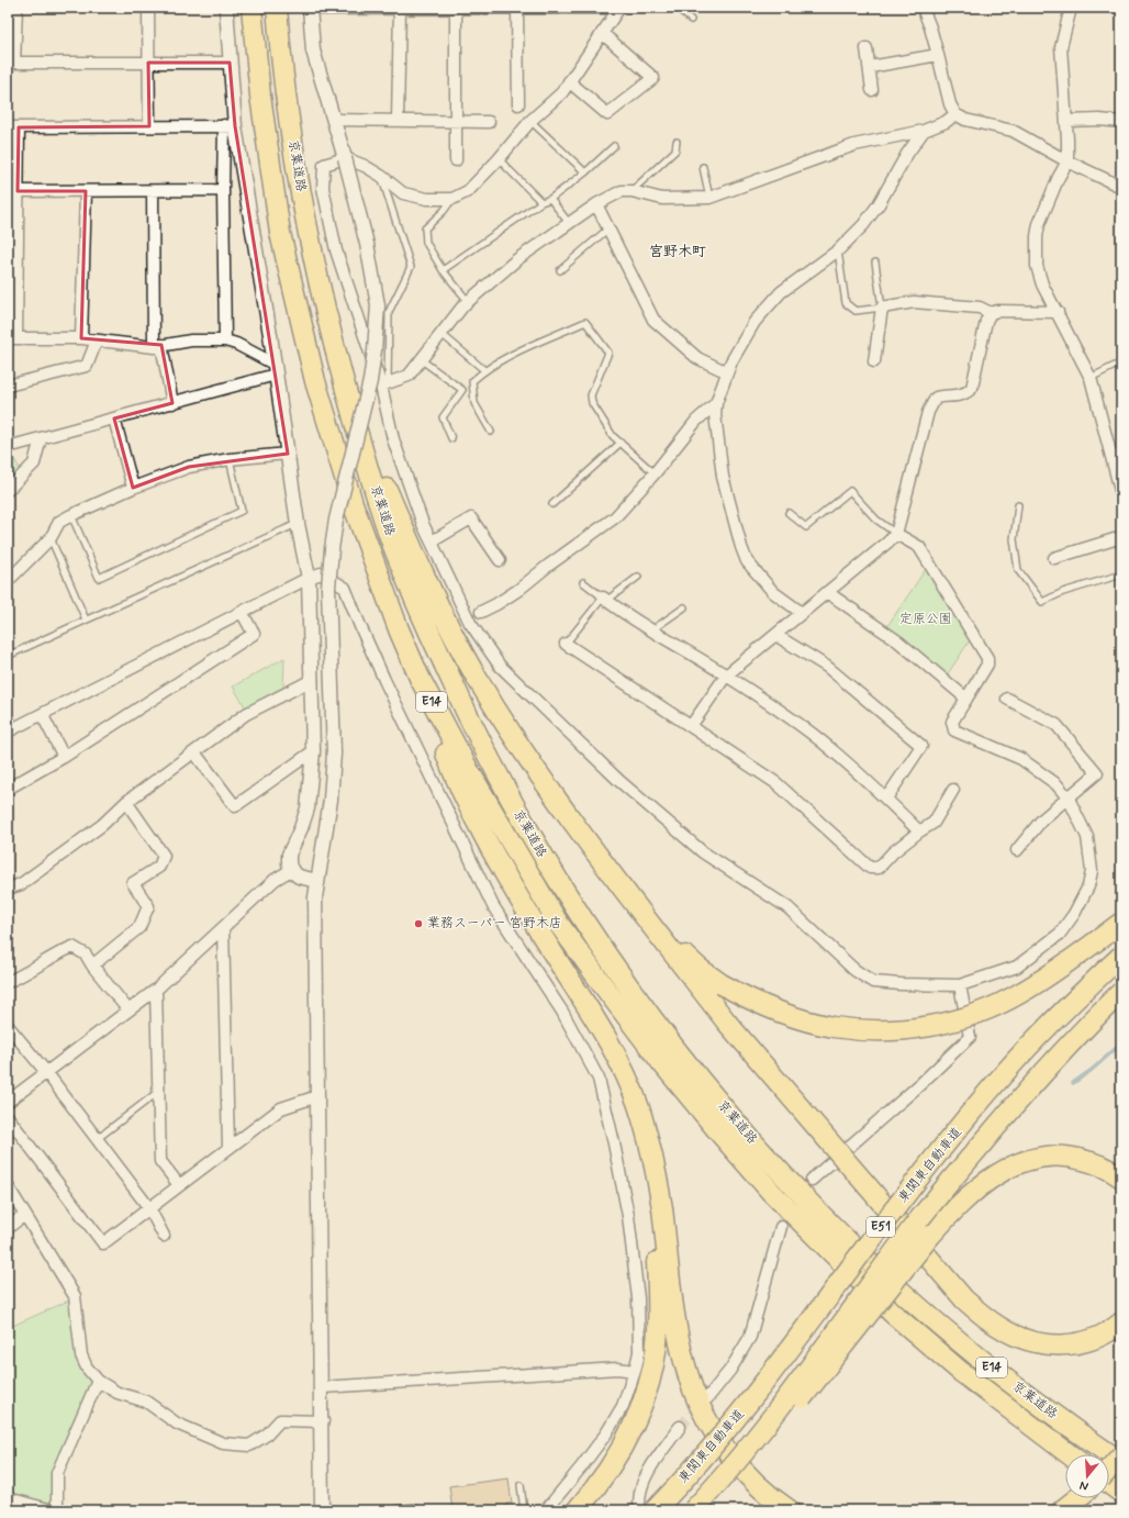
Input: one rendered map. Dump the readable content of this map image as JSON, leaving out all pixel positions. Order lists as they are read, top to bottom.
{
  "streets": {
    "highway": [
      "京葉道路",
      "E14",
      "東関東自動車道",
      "E51"
    ]
  },
  "districts": ["宮野木町"],
  "parks": ["定原公園"],
  "places": ["業務スーパー 宮野木店"],
  "north": "bottom"
}
